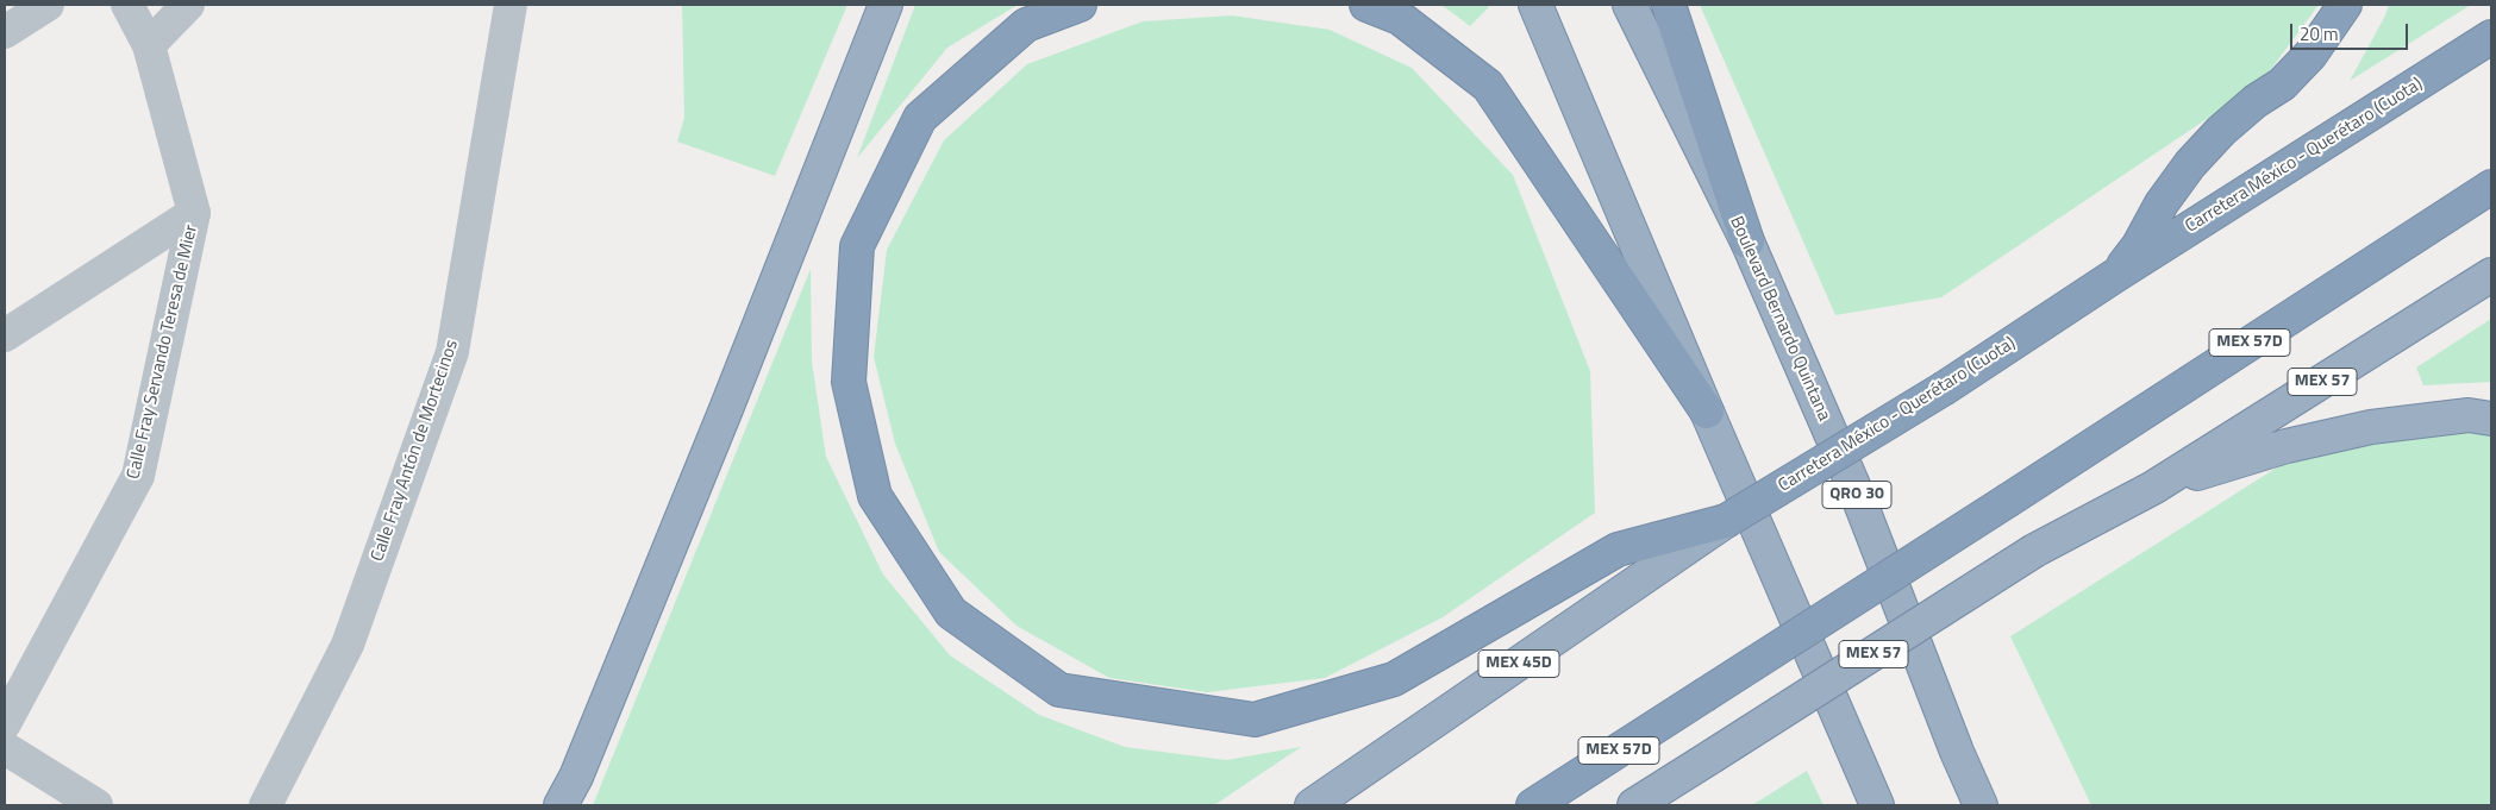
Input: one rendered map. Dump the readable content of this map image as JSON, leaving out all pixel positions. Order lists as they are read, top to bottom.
{
  "streets": {
    "highway": [
      "Carretera México - Querétaro (Cuota)",
      "Boulevard Bernardo Quintana",
      "MEX 57D",
      "MEX 57",
      "QRO 30",
      "MEX 45D"
    ],
    "street": ["Calle Fray Servando Teresa de Mier", "Calle Fray Antón de Mortecinos"]
  },
  "scale_bar": "20 m"
}
